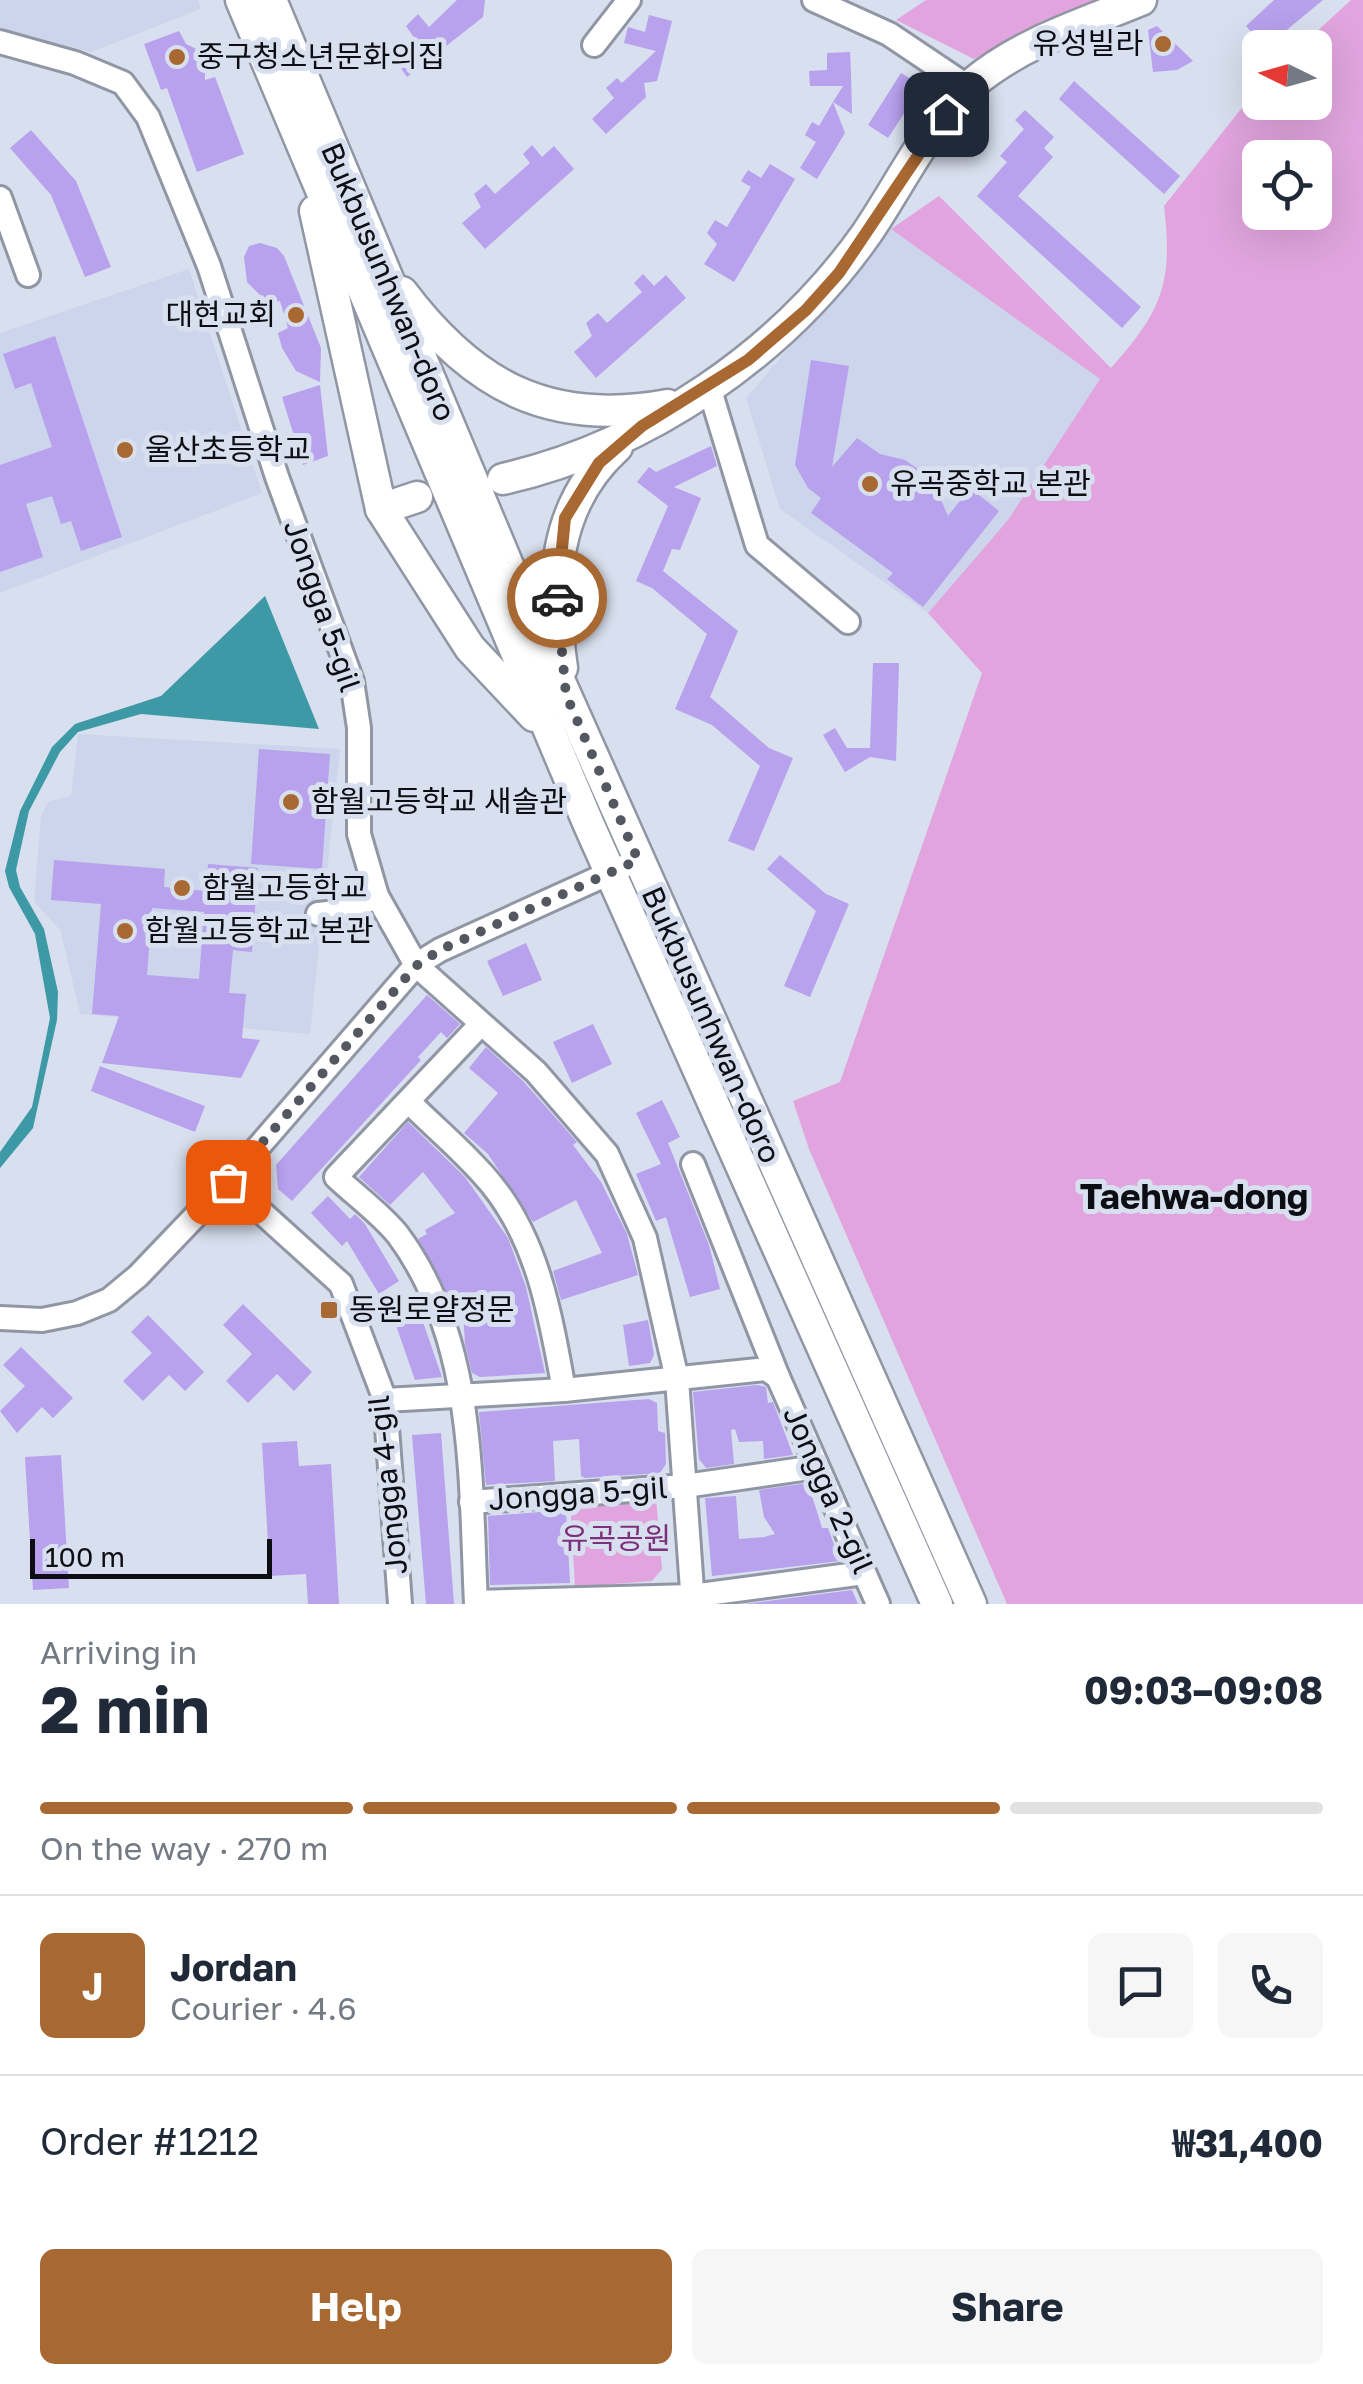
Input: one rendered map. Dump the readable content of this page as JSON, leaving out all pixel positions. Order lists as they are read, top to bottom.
{
  "streets": {
    "main road": ["Bukbusunhwan-doro"],
    "street": ["Jongga 5-gil", "Jongga 4-gil", "Jongga 2-gil"]
  },
  "crossings": [
    ["Jongga 5-gil", "Jongga 2-gil"],
    ["Jongga 4-gil", "Jongga 2-gil"]
  ],
  "districts": ["Taehwa-dong"],
  "parks": ["유곡공원"],
  "places": {
    "other": [
      "유성빌라",
      "중구청소년문화의집",
      "대현교회",
      "울산초등학교",
      "유곡중학교 본관",
      "함월고등학교 새솔관",
      "함월고등학교",
      "함월고등학교 본관"
    ],
    "transit": ["동원로얄정문"]
  },
  "scale_bar": "100 m",
  "north": "left",
  "page": {
    "scale": "100 m",
    "heading": ["2 min", "Arriving in", "09:03–09:08"],
    "panel": [
      "Jordan",
      "Courier · 4.6",
      "Order #1212",
      "₩31,400"
    ],
    "bar": "On the way · 270 m",
    "round": "J",
    "buttons": ["Help", "Share"]
  }
}
